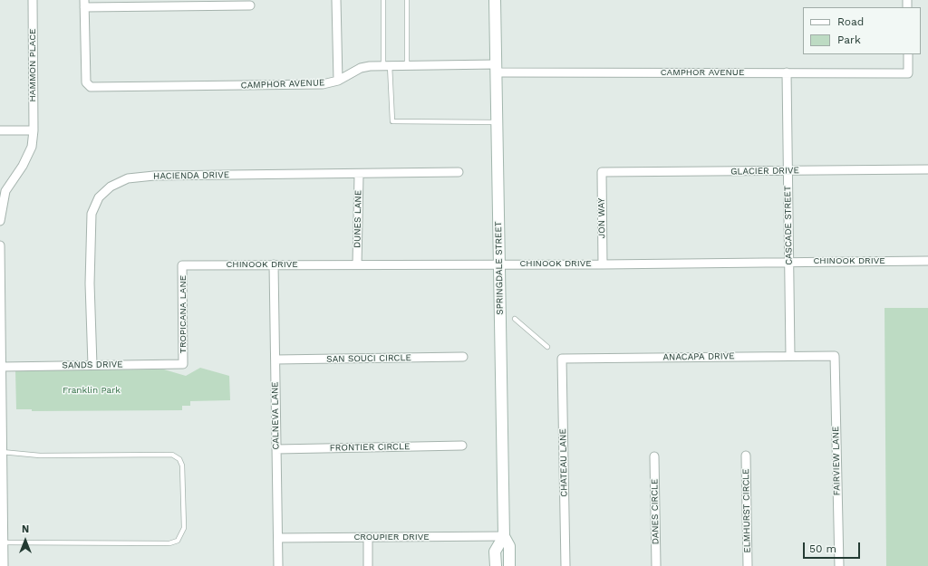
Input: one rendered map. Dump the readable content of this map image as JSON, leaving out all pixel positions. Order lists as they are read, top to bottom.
{
  "streets": {
    "main road": ["SPRINGDALE STREET"],
    "street": [
      "HAMMON PLACE",
      "CAMPHOR AVENUE",
      "GLACIER DRIVE",
      "HACIENDA DRIVE",
      "JON WAY",
      "DUNES LANE",
      "CASCADE STREET",
      "CHINOOK DRIVE",
      "TROPICANA LANE",
      "ANACAPA DRIVE",
      "SAN SOUCI CIRCLE",
      "SANDS DRIVE",
      "CALNEVA LANE",
      "FRONTIER CIRCLE",
      "FAIRVIEW LANE",
      "CHATEAU LANE",
      "ELMHURST CIRCLE",
      "DANES CIRCLE",
      "CROUPIER DRIVE"
    ]
  },
  "crossings": [
    ["CAMPHOR AVENUE", "CASCADE STREET"],
    ["CAMPHOR AVENUE", "SPRINGDALE STREET"],
    ["GLACIER DRIVE", "JON WAY"],
    ["GLACIER DRIVE", "CASCADE STREET"],
    ["HACIENDA DRIVE", "DUNES LANE"],
    ["HACIENDA DRIVE", "SANDS DRIVE"],
    ["JON WAY", "CHINOOK DRIVE"],
    ["DUNES LANE", "CHINOOK DRIVE"],
    ["CASCADE STREET", "CHINOOK DRIVE"],
    ["CASCADE STREET", "ANACAPA DRIVE"],
    ["CHINOOK DRIVE", "SPRINGDALE STREET"],
    ["CHINOOK DRIVE", "TROPICANA LANE"],
    ["CHINOOK DRIVE", "CALNEVA LANE"],
    ["SPRINGDALE STREET", "CROUPIER DRIVE"],
    ["TROPICANA LANE", "SANDS DRIVE"],
    ["ANACAPA DRIVE", "FAIRVIEW LANE"],
    ["ANACAPA DRIVE", "CHATEAU LANE"],
    ["SAN SOUCI CIRCLE", "CALNEVA LANE"],
    ["CALNEVA LANE", "FRONTIER CIRCLE"],
    ["CALNEVA LANE", "CROUPIER DRIVE"]
  ],
  "parks": ["Franklin Park"],
  "legend": ["Road", "Park"],
  "scale_bar": "50 m",
  "north": "top"
}
